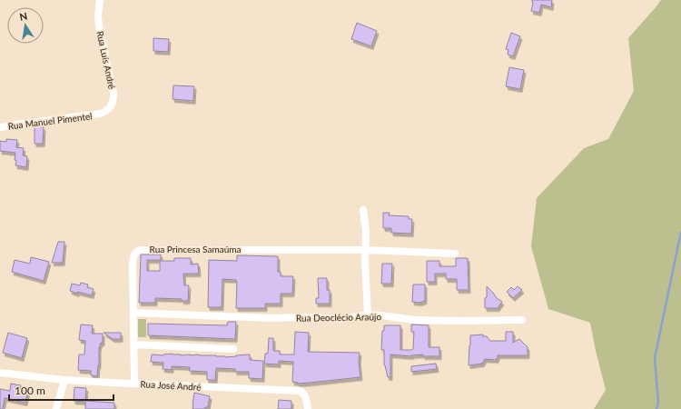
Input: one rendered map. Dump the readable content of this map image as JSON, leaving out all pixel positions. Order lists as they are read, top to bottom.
{
  "streets": {
    "street": [
      "Rua Luís André",
      "Rua Manuel Pimentel",
      "Rua Princesa Samaúma",
      "Rua Deoclécio Araújo",
      "Rua José André"
    ]
  },
  "crossings": [
    ["Rua Luís André", "Rua Manuel Pimentel"],
    ["Rua Princesa Samaúma", "Rua Deoclécio Araújo"],
    ["Rua Princesa Samaúma", "Rua José André"]
  ],
  "scale_bar": "100 m",
  "north": "top"
}
